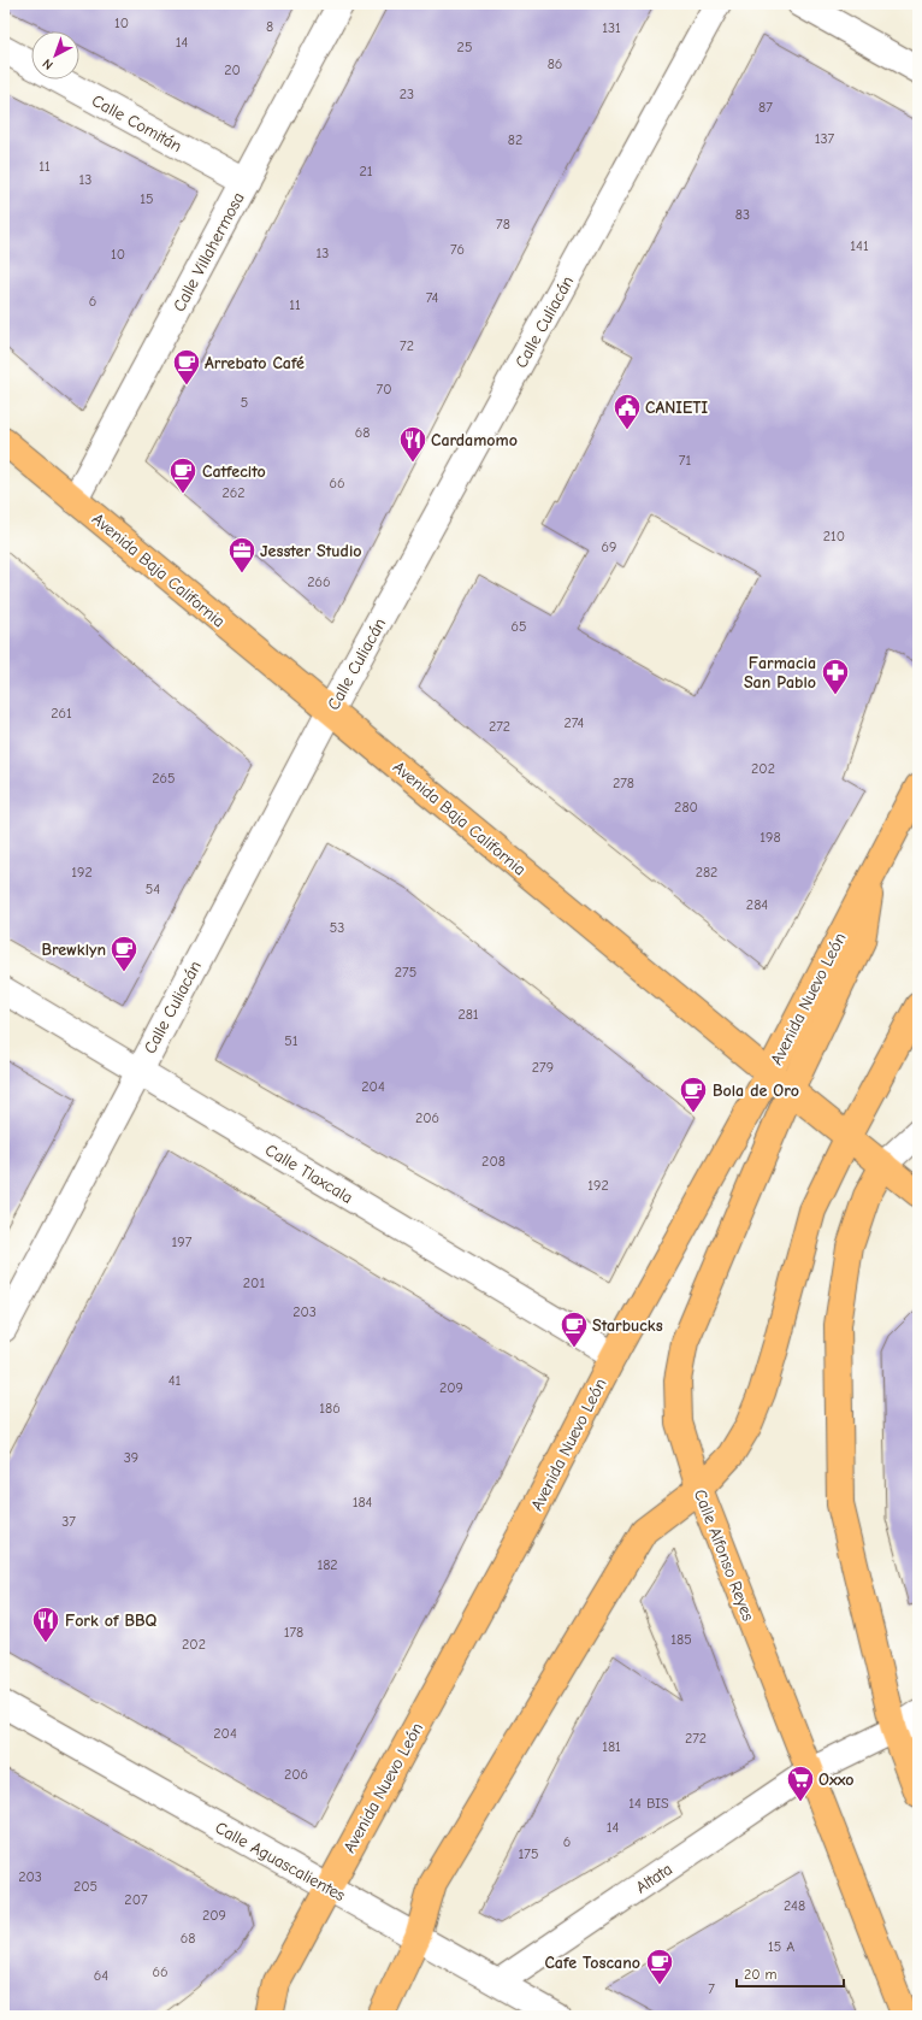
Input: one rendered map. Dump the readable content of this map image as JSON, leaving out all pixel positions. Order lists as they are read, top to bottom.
{
  "streets": {
    "main road": ["Avenida Baja California", "Avenida Nuevo León", "Calle Alfonso Reyes"],
    "street": [
      "Calle Comitán",
      "Calle Villahermosa",
      "Calle Culiacán",
      "Calle Tlaxcala",
      "Calle Aguascalientes",
      "Altata"
    ]
  },
  "crossings": [
    ["Calle Comitán", "Calle Villahermosa"],
    ["Calle Villahermosa", "Avenida Baja California"],
    ["Calle Culiacán", "Avenida Baja California"],
    ["Calle Culiacán", "Calle Tlaxcala"],
    ["Avenida Baja California", "Avenida Nuevo León"],
    ["Avenida Baja California", "Calle Alfonso Reyes"],
    ["Avenida Nuevo León", "Calle Tlaxcala"],
    ["Avenida Nuevo León", "Calle Alfonso Reyes"],
    ["Avenida Nuevo León", "Calle Aguascalientes"],
    ["Calle Alfonso Reyes", "Altata"],
    ["Calle Aguascalientes", "Altata"]
  ],
  "places": {
    "cafe": [
      "Arrebato Café",
      "Catfecito",
      "Brewklyn",
      "Bola de Oro",
      "Starbucks",
      "Cafe Toscano"
    ],
    "public building": ["CANIETI"],
    "restaurant": ["Cardamomo", "Fork of BBQ"],
    "office": ["Jesster Studio"],
    "pharmacy": ["Farmacia San Pablo"],
    "supermarket": ["Oxxo"]
  },
  "house_numbers": [
    "10",
    "8",
    "131",
    "14",
    "25",
    "86",
    "20",
    "23",
    "87",
    "137",
    "82",
    "11",
    "21",
    "13",
    "15",
    "83",
    "78",
    "141",
    "76",
    "13",
    "10",
    "74",
    "6",
    "11",
    "72",
    "70",
    "5",
    "68",
    "71",
    "66",
    "262",
    "210",
    "69",
    "266",
    "65",
    "261",
    "274",
    "272",
    "202",
    "265",
    "278",
    "280",
    "198",
    "192",
    "282",
    "54",
    "284",
    "53",
    "275",
    "281",
    "51",
    "279",
    "204",
    "206",
    "208",
    "192",
    "197",
    "201",
    "203",
    "41",
    "209",
    "186",
    "39",
    "184",
    "37",
    "182",
    "178",
    "185",
    "202",
    "204",
    "272",
    "181",
    "206",
    "14 BIS",
    "14",
    "6",
    "175",
    "203",
    "205",
    "207",
    "248",
    "209",
    "68",
    "15 A",
    "66",
    "64",
    "7"
  ],
  "scale_bar": "20 m",
  "north": "bottom left"
}
